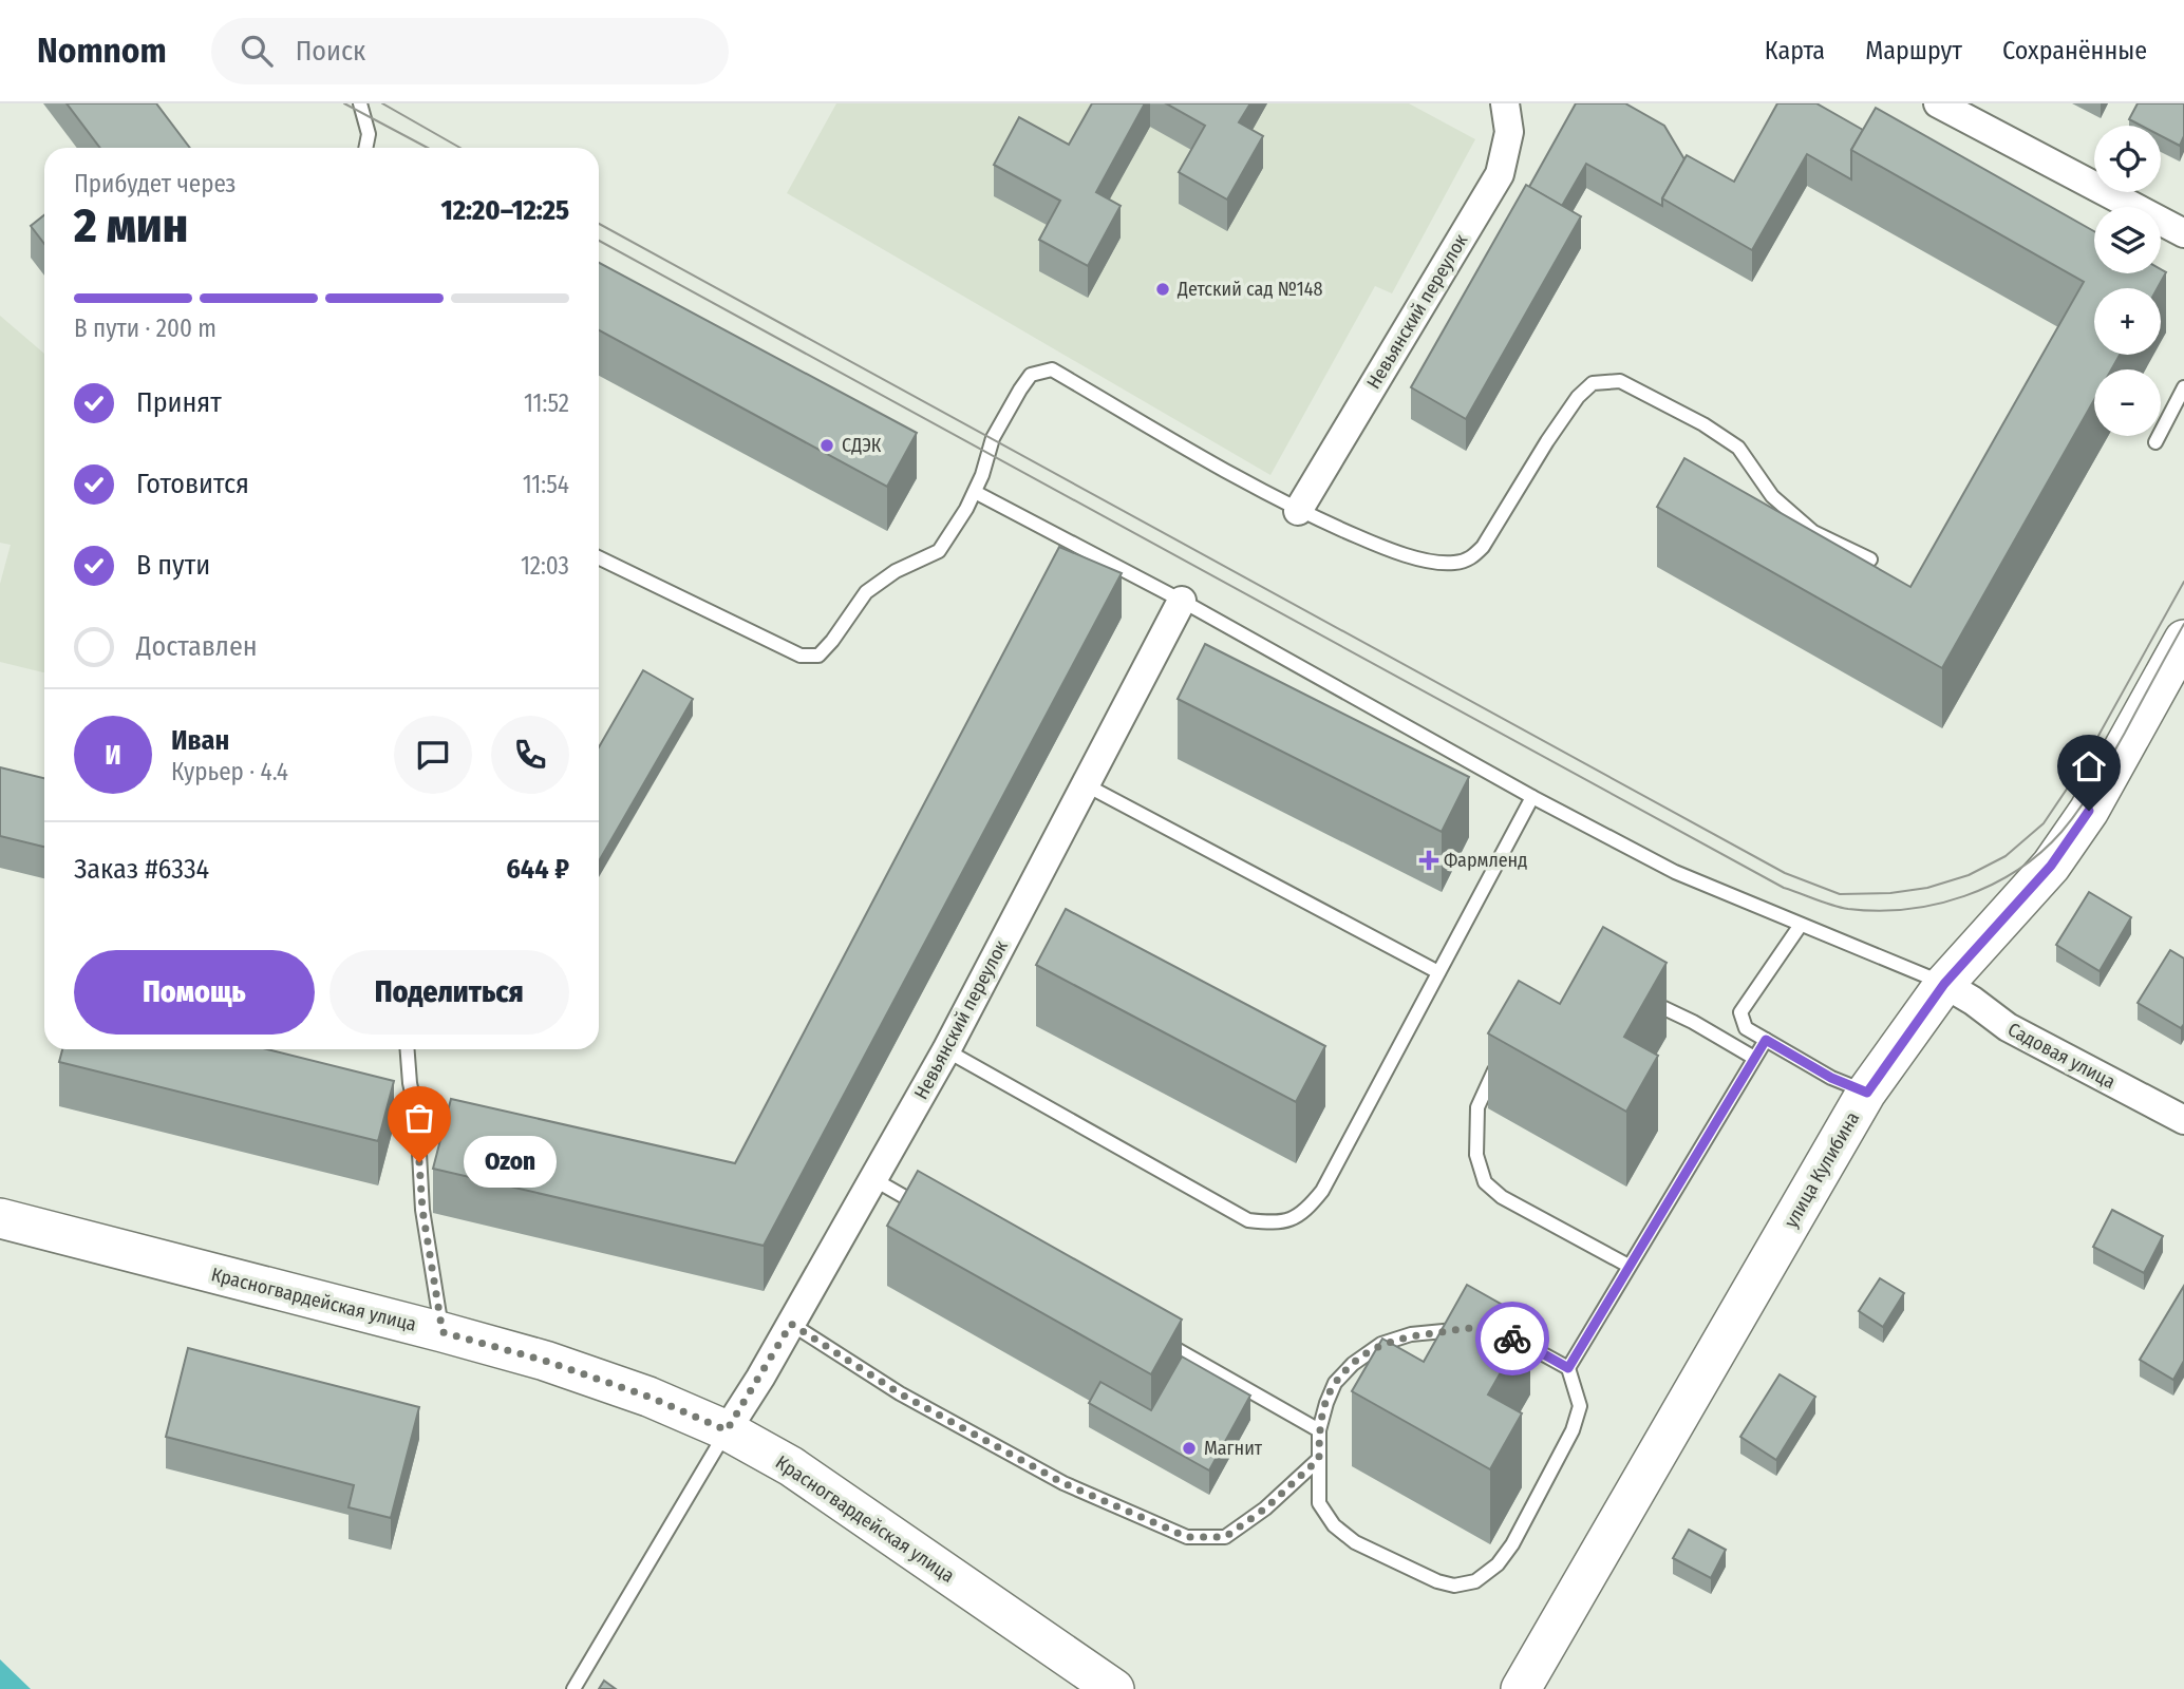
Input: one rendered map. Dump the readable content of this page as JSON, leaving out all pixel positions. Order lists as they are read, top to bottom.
{
  "streets": {
    "main road": ["улица Кулибина", "Красногвардейская улица"],
    "street": ["Невьянский переулок", "Садовая улица"]
  },
  "crossings": [
    ["Невьянский переулок", "Красногвардейская улица"],
    ["Садовая улица", "улица Кулибина"]
  ],
  "places": {
    "other": [
      "Детский сад №148",
      "СДЭК",
      "Ozon",
      "Магнит"
    ],
    "health": ["Фармленд"]
  },
  "page": {
    "header": "Nomnom",
    "search": "Поиск",
    "nav": ["Карта", "Маршрут", "Сохранённые"],
    "map_buttons": ["+", "−"],
    "heading": ["2 мин", "Прибудет через", "12:20–12:25"],
    "panel": [
      "Иван",
      "Курьер · 4.4",
      "Заказ #6334",
      "644 ₽"
    ],
    "bar": "В пути · 200 m",
    "list": [
      ["Принят", "11:52"],
      ["Готовится", "11:54"],
      ["В пути", "12:03"],
      "Доставлен"
    ],
    "round": "И",
    "buttons": ["Помощь", "Поделиться"],
    "bubble": "Ozon"
  }
}
